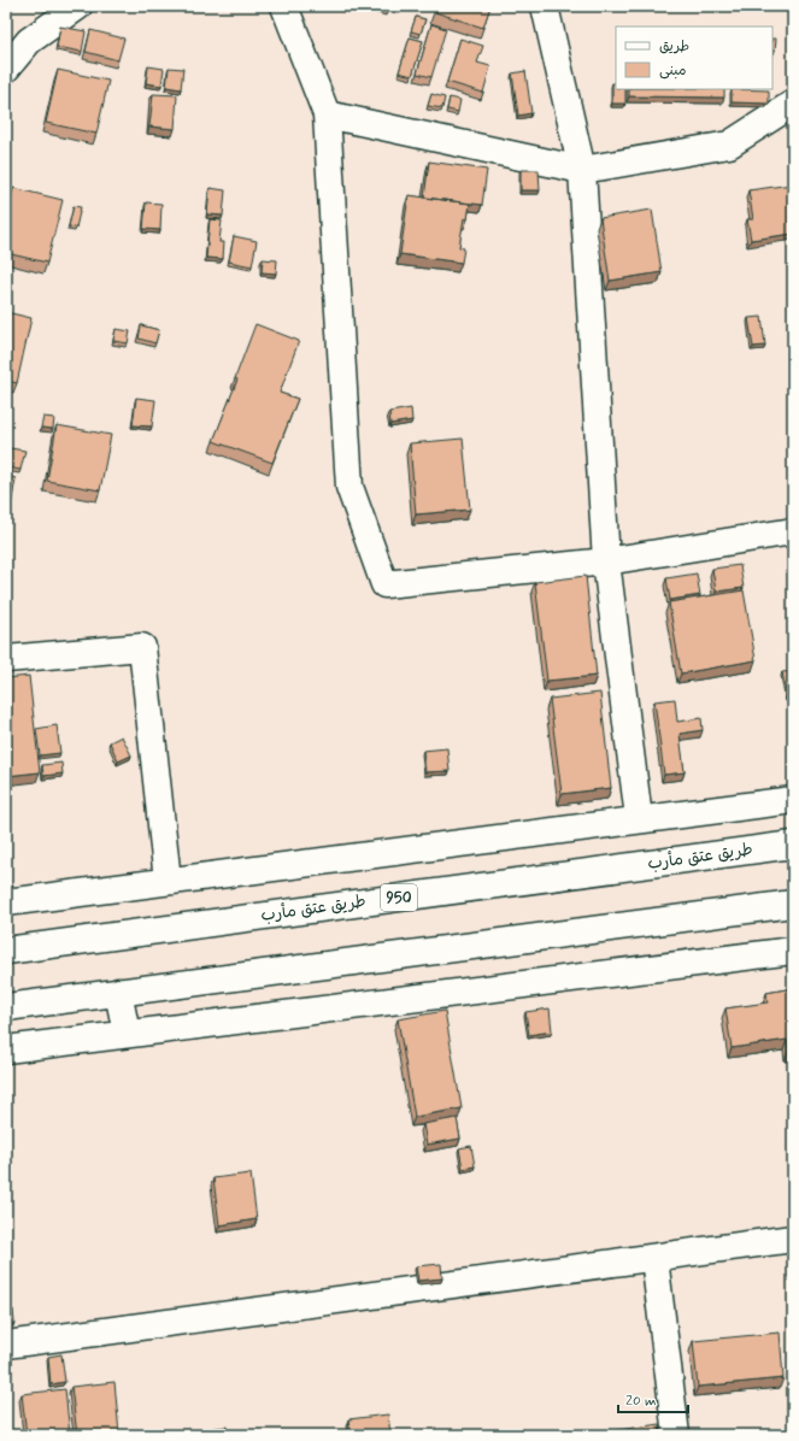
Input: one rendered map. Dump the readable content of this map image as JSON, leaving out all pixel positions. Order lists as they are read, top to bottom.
{
  "streets": {
    "street": ["طريق عتق مأرب", "950"]
  },
  "legend": ["طريق", "مبنى"],
  "scale_bar": "20 m"
}
